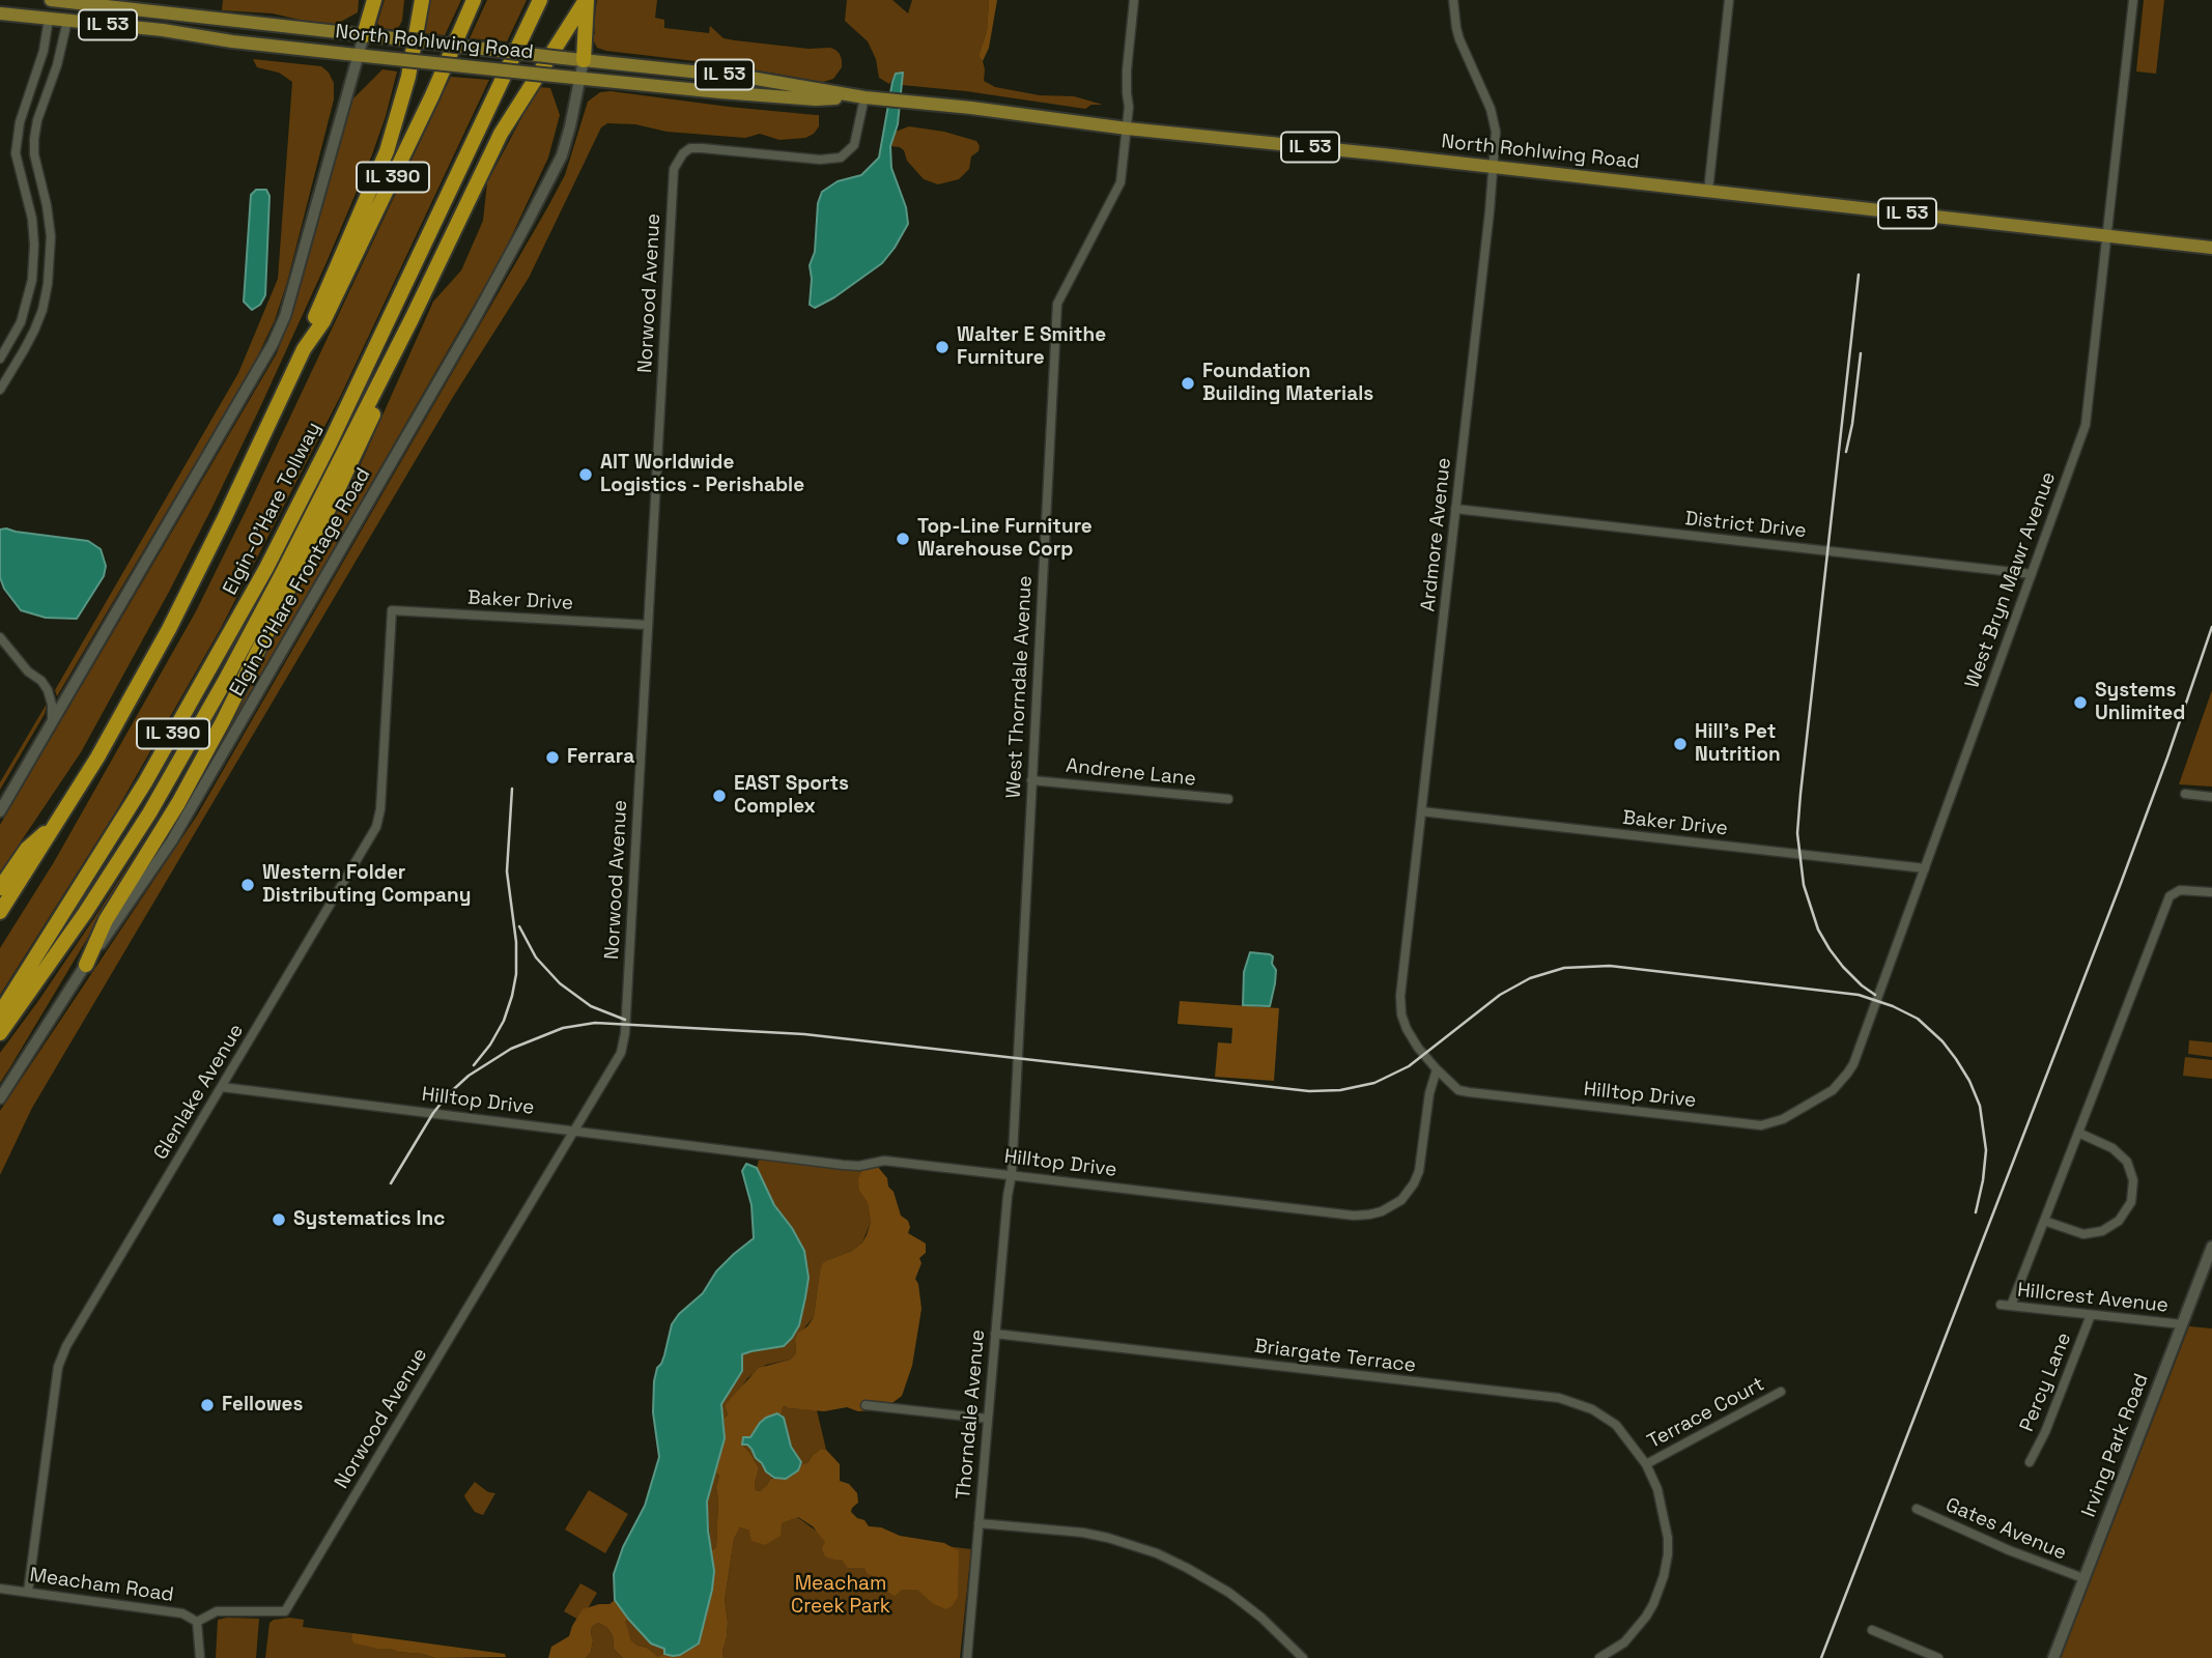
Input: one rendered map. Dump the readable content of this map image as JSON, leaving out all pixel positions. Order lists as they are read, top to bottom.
{
  "streets": {
    "highway": ["IL 390", "Elgin-O'Hare Tollway"],
    "main road": [
      "IL 53",
      "North Rohlwing Road",
      "Elgin-O'Hare Frontage Road",
      "Irving Park Road"
    ],
    "street": [
      "Norwood Avenue",
      "District Drive",
      "Ardmore Avenue",
      "West Bryn Mawr Avenue",
      "Baker Drive",
      "West Thorndale Avenue",
      "Andrene Lane",
      "Glenlake Avenue",
      "Hilltop Drive",
      "Hillcrest Avenue",
      "Briargate Terrace",
      "Percy Lane",
      "Terrace Court",
      "Thorndale Avenue",
      "Gates Avenue",
      "Meacham Road"
    ]
  },
  "crossings": [
    ["North Rohlwing Road", "Norwood Avenue"],
    ["North Rohlwing Road", "Ardmore Avenue"],
    ["North Rohlwing Road", "West Bryn Mawr Avenue"],
    ["North Rohlwing Road", "Elgin-O'Hare Frontage Road"],
    ["North Rohlwing Road", "West Thorndale Avenue"],
    ["Norwood Avenue", "Baker Drive"],
    ["Norwood Avenue", "Hilltop Drive"],
    ["Norwood Avenue", "Meacham Road"],
    ["District Drive", "Ardmore Avenue"],
    ["District Drive", "West Bryn Mawr Avenue"],
    ["Ardmore Avenue", "Baker Drive"],
    ["Ardmore Avenue", "Hilltop Drive"],
    ["West Bryn Mawr Avenue", "Baker Drive"],
    ["West Bryn Mawr Avenue", "Hilltop Drive"],
    ["Baker Drive", "Glenlake Avenue"],
    ["West Thorndale Avenue", "Andrene Lane"],
    ["West Thorndale Avenue", "Hilltop Drive"],
    ["West Thorndale Avenue", "Thorndale Avenue"],
    ["Glenlake Avenue", "Hilltop Drive"],
    ["Glenlake Avenue", "Meacham Road"],
    ["Hilltop Drive", "Thorndale Avenue"],
    ["Hillcrest Avenue", "Percy Lane"],
    ["Hillcrest Avenue", "Irving Park Road"],
    ["Briargate Terrace", "Terrace Court"],
    ["Briargate Terrace", "Thorndale Avenue"],
    ["Irving Park Road", "Gates Avenue"]
  ],
  "parks": ["Meacham Creek Park"],
  "places": [
    "Walter E Smithe Furniture",
    "Foundation Building Materials",
    "AIT Worldwide Logistics - Perishable",
    "Top-Line Furniture Warehouse Corp",
    "Systems Unlimited",
    "Hill's Pet Nutrition",
    "Ferrara",
    "EAST Sports Complex",
    "Western Folder Distributing Company",
    "Systematics Inc",
    "Fellowes"
  ]
}
